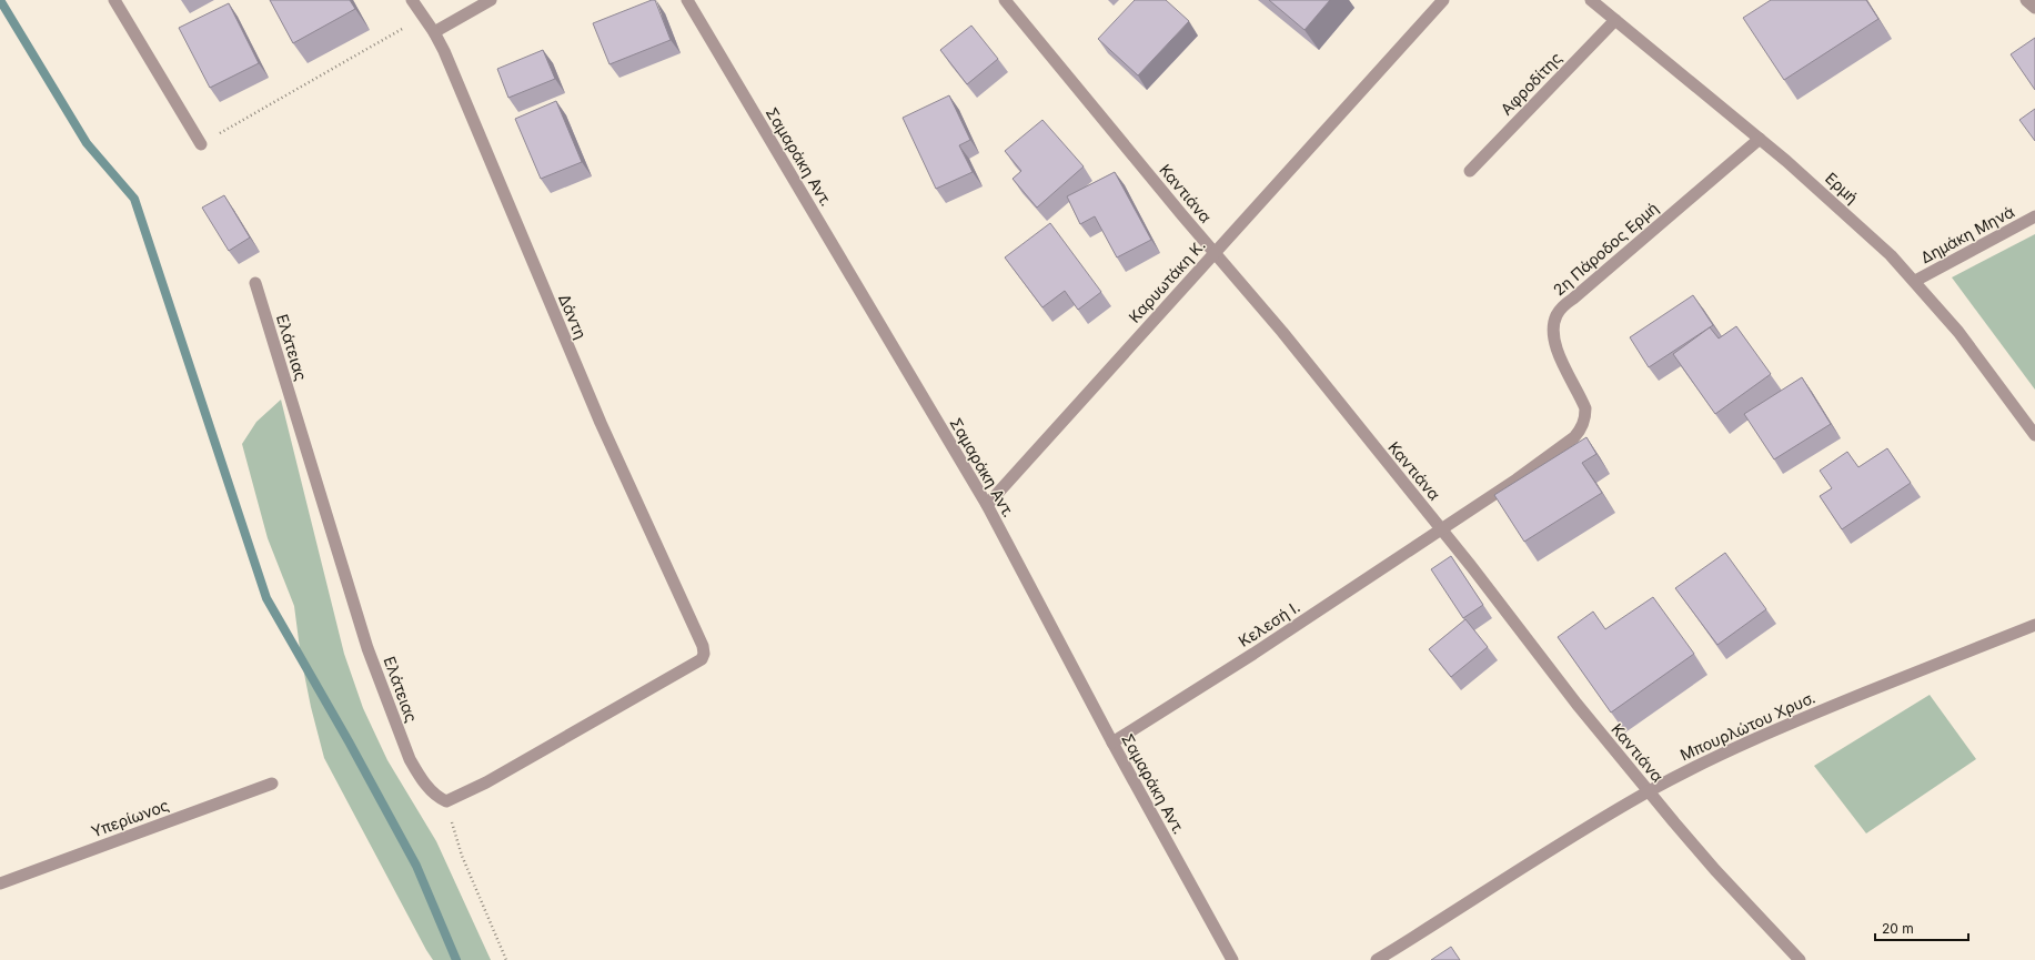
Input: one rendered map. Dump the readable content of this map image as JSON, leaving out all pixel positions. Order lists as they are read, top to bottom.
{
  "streets": {
    "street": [
      "Αφροδίτης",
      "Σαμαράκη Αντ.",
      "Ερμή",
      "Καντιάνα",
      "Δημάκη Μηνά",
      "2η Πάροδος Ερμή",
      "Καρυωτάκη Κ.",
      "Δάντη",
      "Ελάτειας",
      "Κελεσή Ι.",
      "Μπουρλώτου Χρυσ.",
      "Υπερίωνος"
    ]
  },
  "crossings": [
    ["Αφροδίτης", "Ερμή"],
    ["Σαμαράκη Αντ.", "Καρυωτάκη Κ."],
    ["Σαμαράκη Αντ.", "Κελεσή Ι."],
    ["Ερμή", "Δημάκη Μηνά"],
    ["Ερμή", "2η Πάροδος Ερμή"],
    ["Καντιάνα", "2η Πάροδος Ερμή"],
    ["Καντιάνα", "Καρυωτάκη Κ."],
    ["Καντιάνα", "Κελεσή Ι."],
    ["Καντιάνα", "Μπουρλώτου Χρυσ."],
    ["2η Πάροδος Ερμή", "Κελεσή Ι."],
    ["Δάντη", "Ελάτειας"]
  ],
  "scale_bar": "20 m"
}
